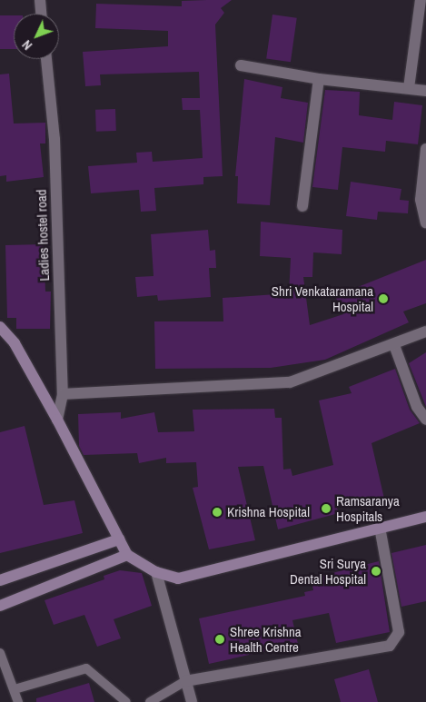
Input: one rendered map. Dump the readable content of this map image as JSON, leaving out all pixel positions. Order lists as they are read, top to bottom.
{
  "streets": {
    "street": ["Ladies hostel road"]
  },
  "places": [
    "Shri Venkataramana Hospital",
    "Ramsaranya Hospitals",
    "Krishna Hospital",
    "Sri Surya Dental Hospital",
    "Shree Krishna Health Centre"
  ],
  "north": "bottom left"
}
